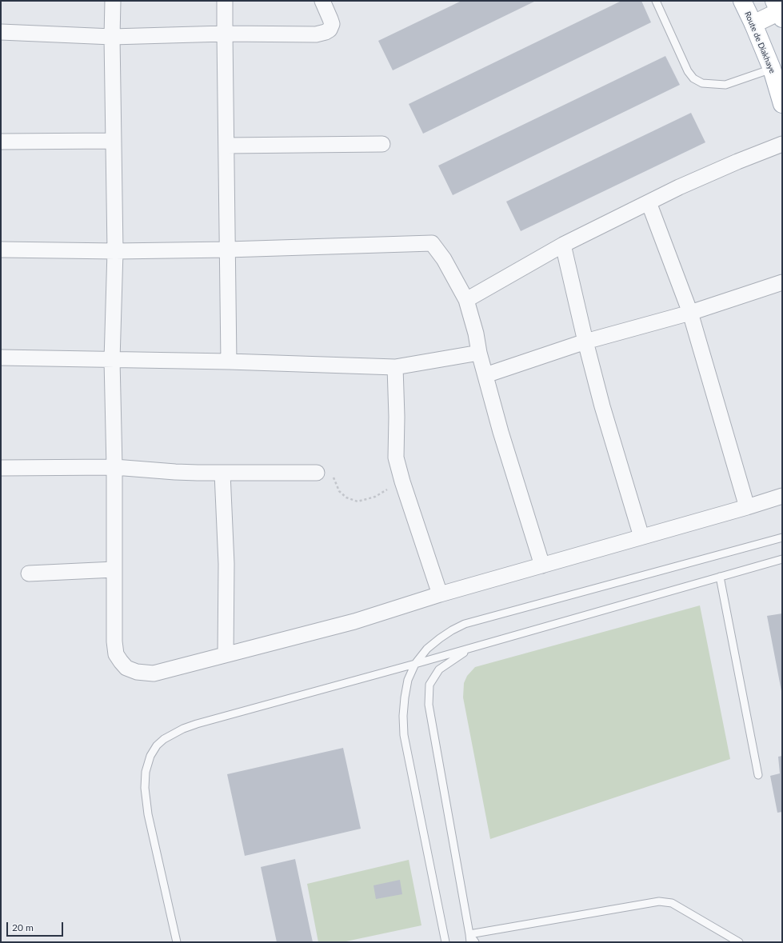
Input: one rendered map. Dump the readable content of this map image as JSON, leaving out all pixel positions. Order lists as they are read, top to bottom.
{
  "streets": {
    "main road": ["Route de Diakhaye"]
  },
  "scale_bar": "20 m"
}
